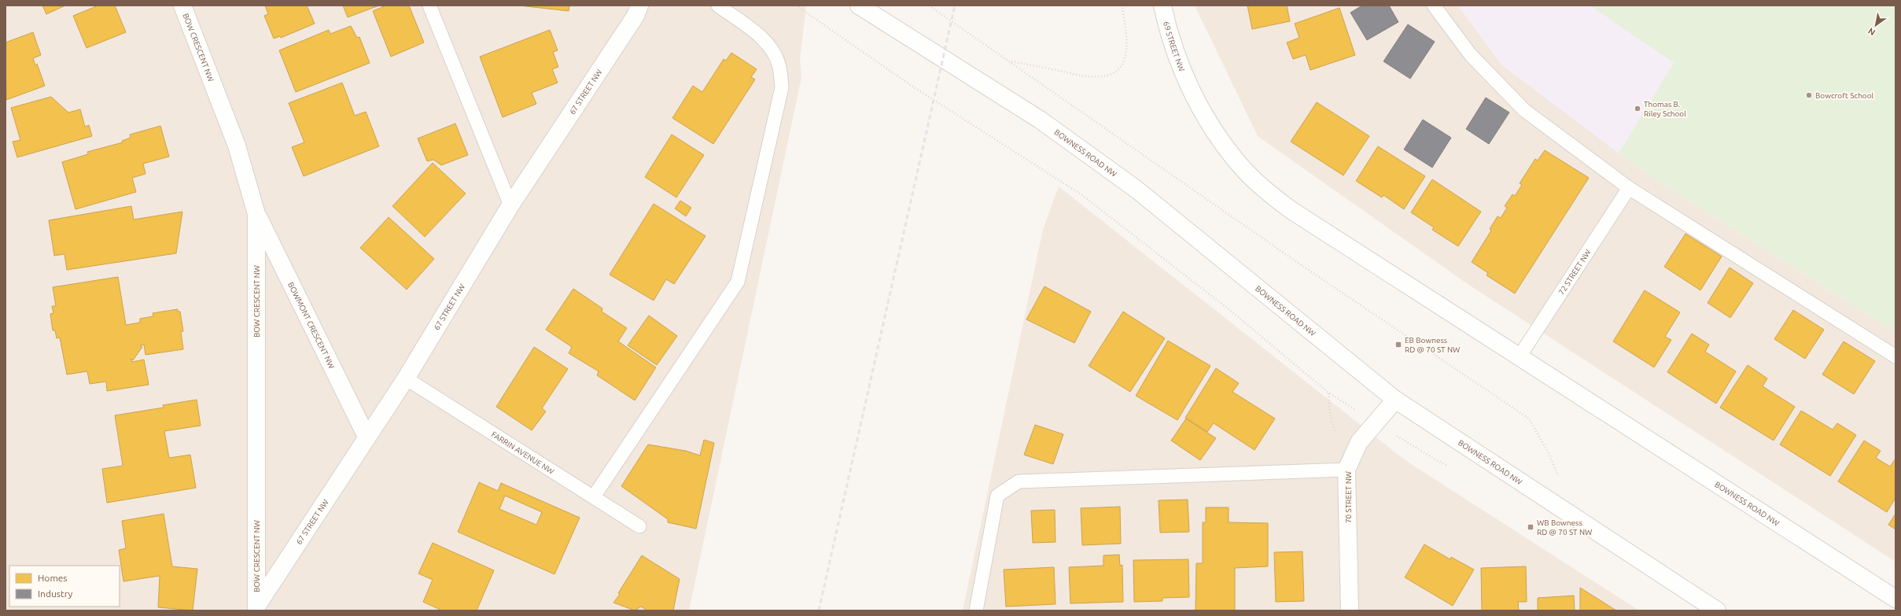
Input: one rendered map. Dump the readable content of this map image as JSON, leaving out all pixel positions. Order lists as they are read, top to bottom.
{
  "streets": {
    "street": [
      "69 STREET NW",
      "BOW CRESCENT NW",
      "67 STREET NW",
      "BOWNESS ROAD NW",
      "BOWMONT CRESCENT NW",
      "70 STREET NW"
    ],
    "lane": ["72 STREET NW", "FARRIN AVENUE NW"]
  },
  "crossings": [
    ["69 STREET NW", "BOWNESS ROAD NW"],
    ["BOW CRESCENT NW", "67 STREET NW"],
    ["BOW CRESCENT NW", "BOWMONT CRESCENT NW"],
    ["67 STREET NW", "BOWMONT CRESCENT NW"],
    ["67 STREET NW", "FARRIN AVENUE NW"],
    ["BOWNESS ROAD NW", "72 STREET NW"],
    ["BOWNESS ROAD NW", "70 STREET NW"]
  ],
  "places": {
    "other": ["Bowcroft School", "Thomas B. Riley School"],
    "transit": ["EB Bowness RD @ 70 ST NW", "WB Bowness RD @ 70 ST NW"]
  },
  "legend": ["Homes", "Industry"],
  "north": "bottom left"
}
